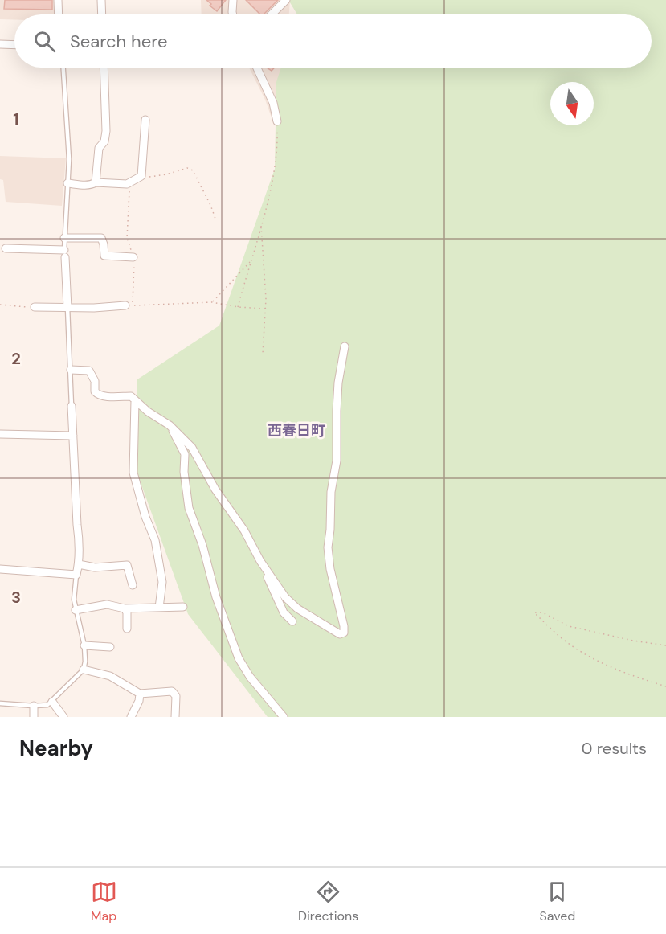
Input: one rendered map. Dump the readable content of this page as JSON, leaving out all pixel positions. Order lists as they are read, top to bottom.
{
  "districts": ["西春日町"],
  "north": "bottom",
  "page": {
    "search": "Search here",
    "heading": ["Nearby", "0 results"],
    "nav": ["Map", "Directions", "Saved"]
  },
  "grid": {
    "rows": ["1", "2", "3"]
  }
}
